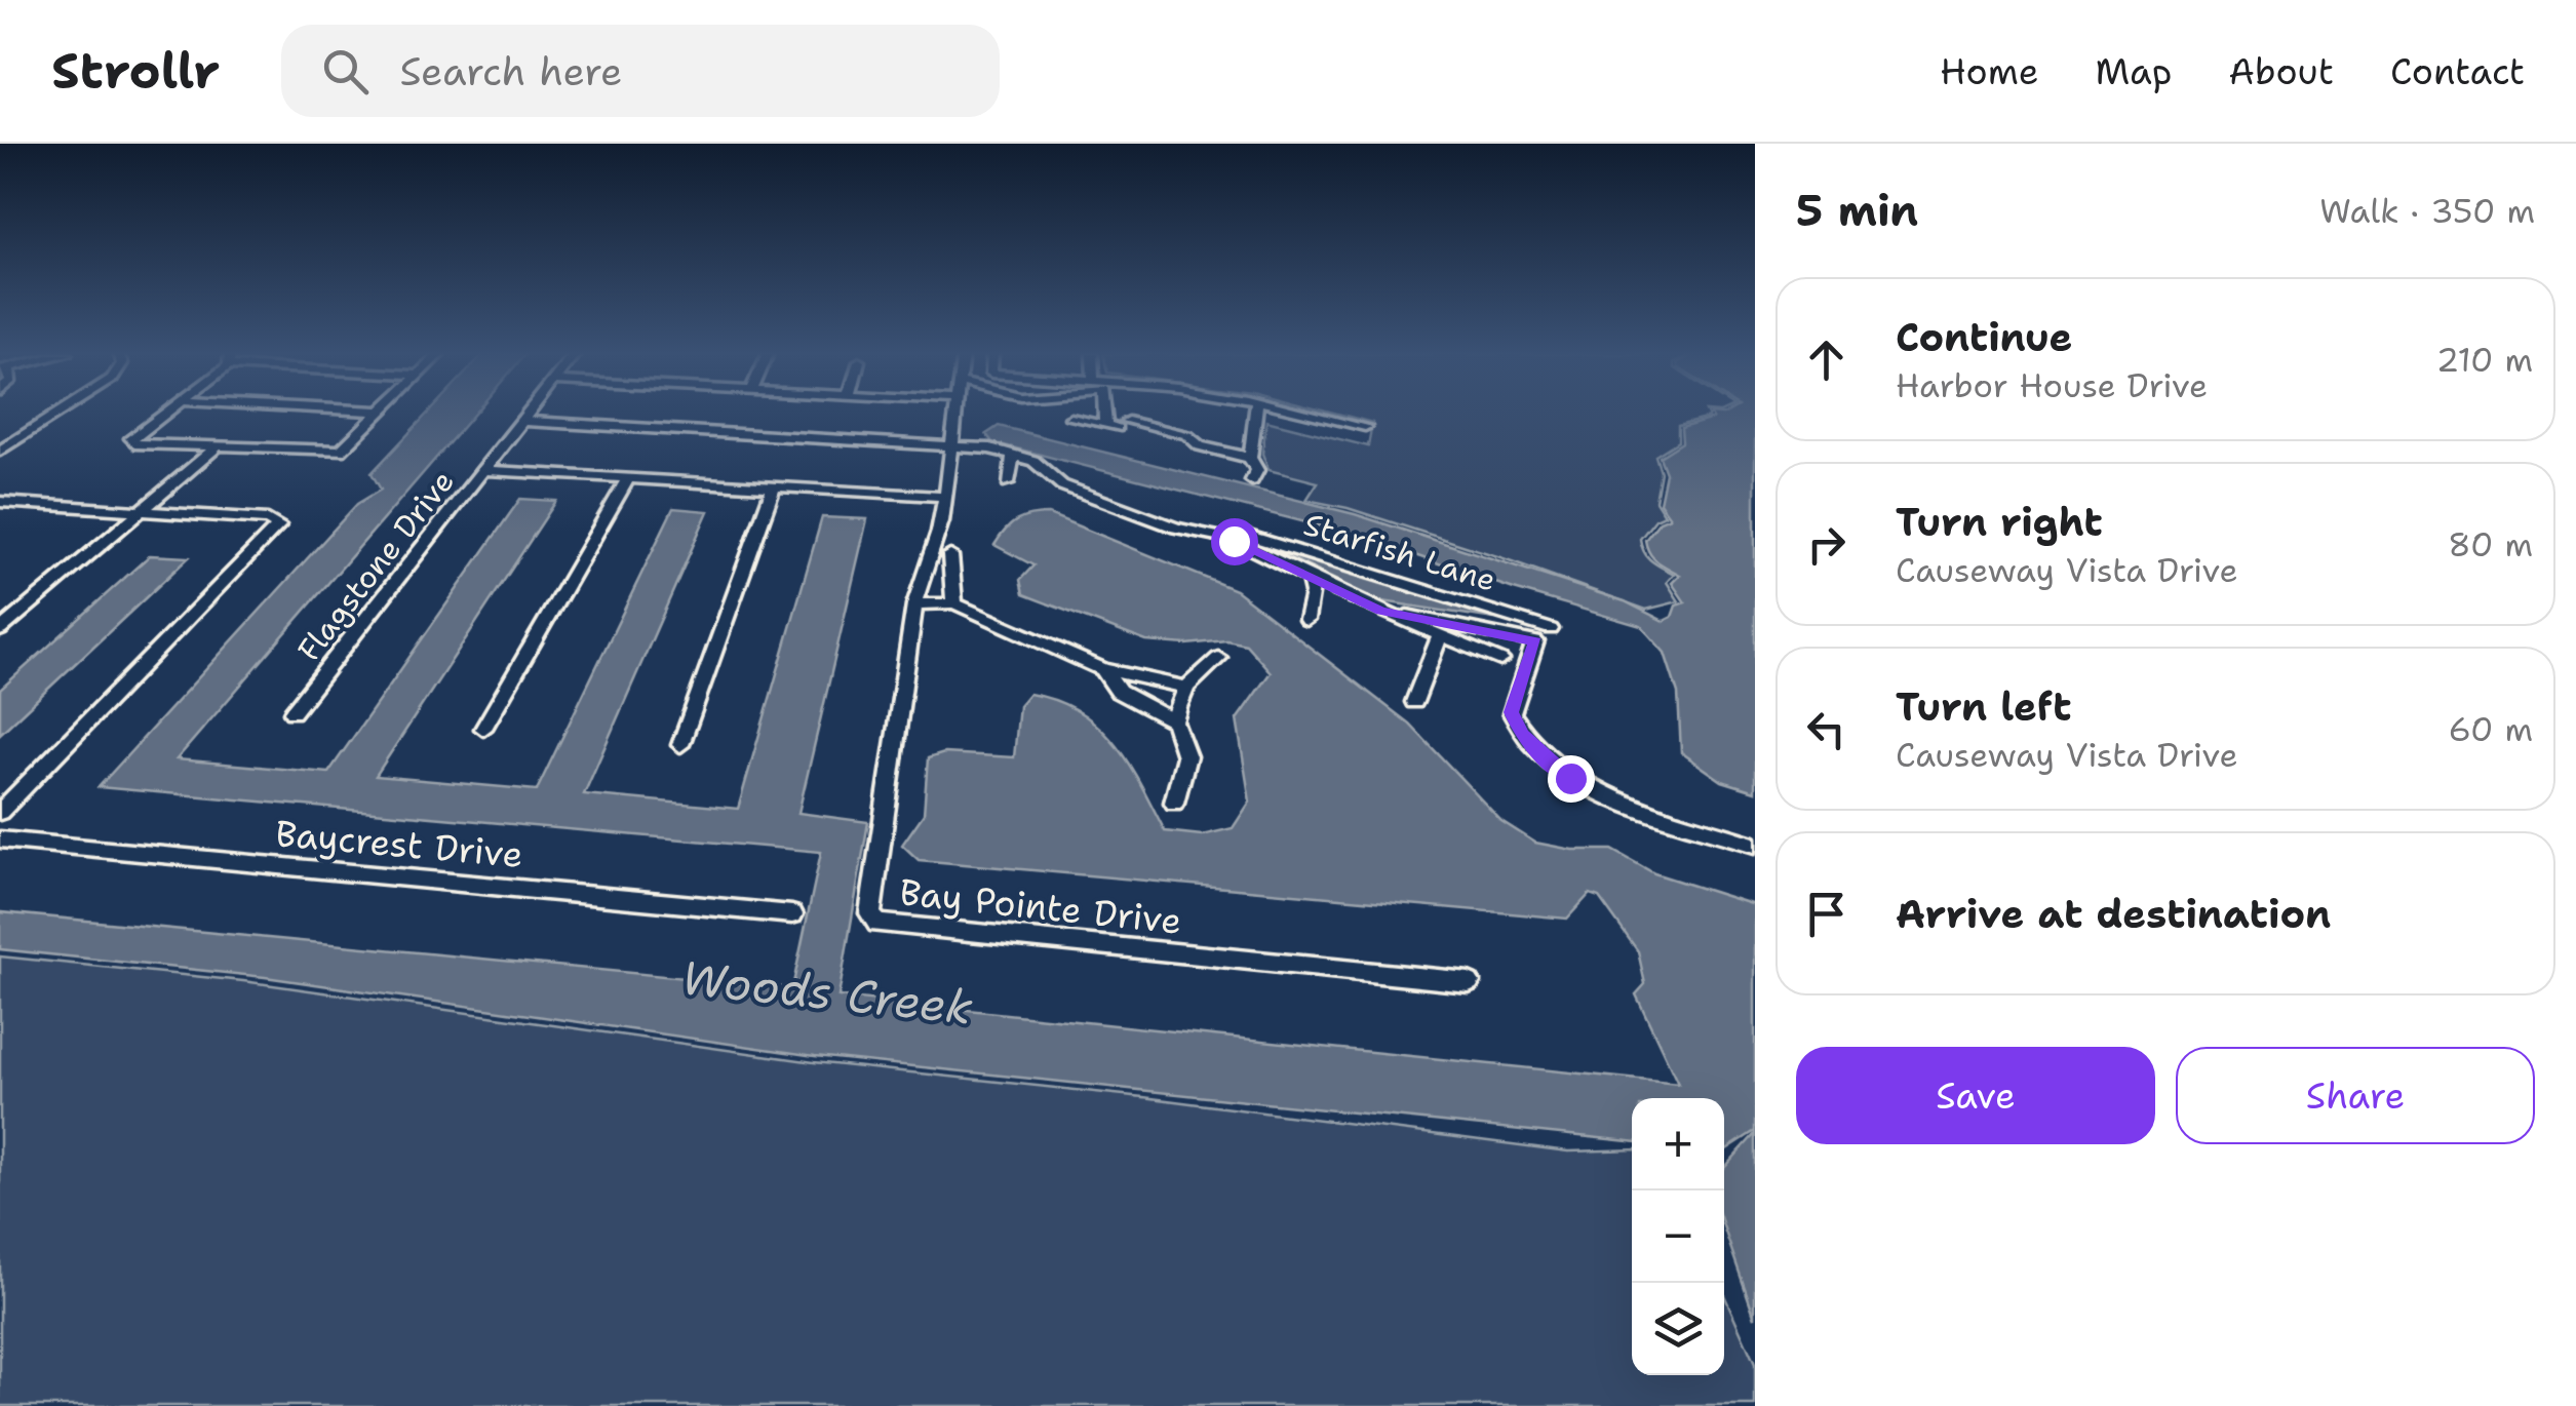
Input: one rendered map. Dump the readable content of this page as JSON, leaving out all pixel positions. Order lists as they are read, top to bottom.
{
  "streets": {
    "street": [
      "Starfish Lane",
      "Flagstone Drive",
      "Baycrest Drive",
      "Bay Pointe Drive"
    ]
  },
  "water": ["Woods Creek"],
  "page": {
    "header": "Strollr",
    "search": "Search here",
    "nav": [
      "Home",
      "Map",
      "About",
      "Contact"
    ],
    "heading": ["5 min", "Walk · 350 m"],
    "list": [
      ["Continue", "Harbor House Drive", "210 m"],
      ["Turn right", "Causeway Vista Drive", "80 m"],
      ["Turn left", "Causeway Vista Drive", "60 m"],
      "Arrive at destination"
    ],
    "buttons": ["Save", "Share"],
    "map_buttons": ["+", "−"]
  }
}
